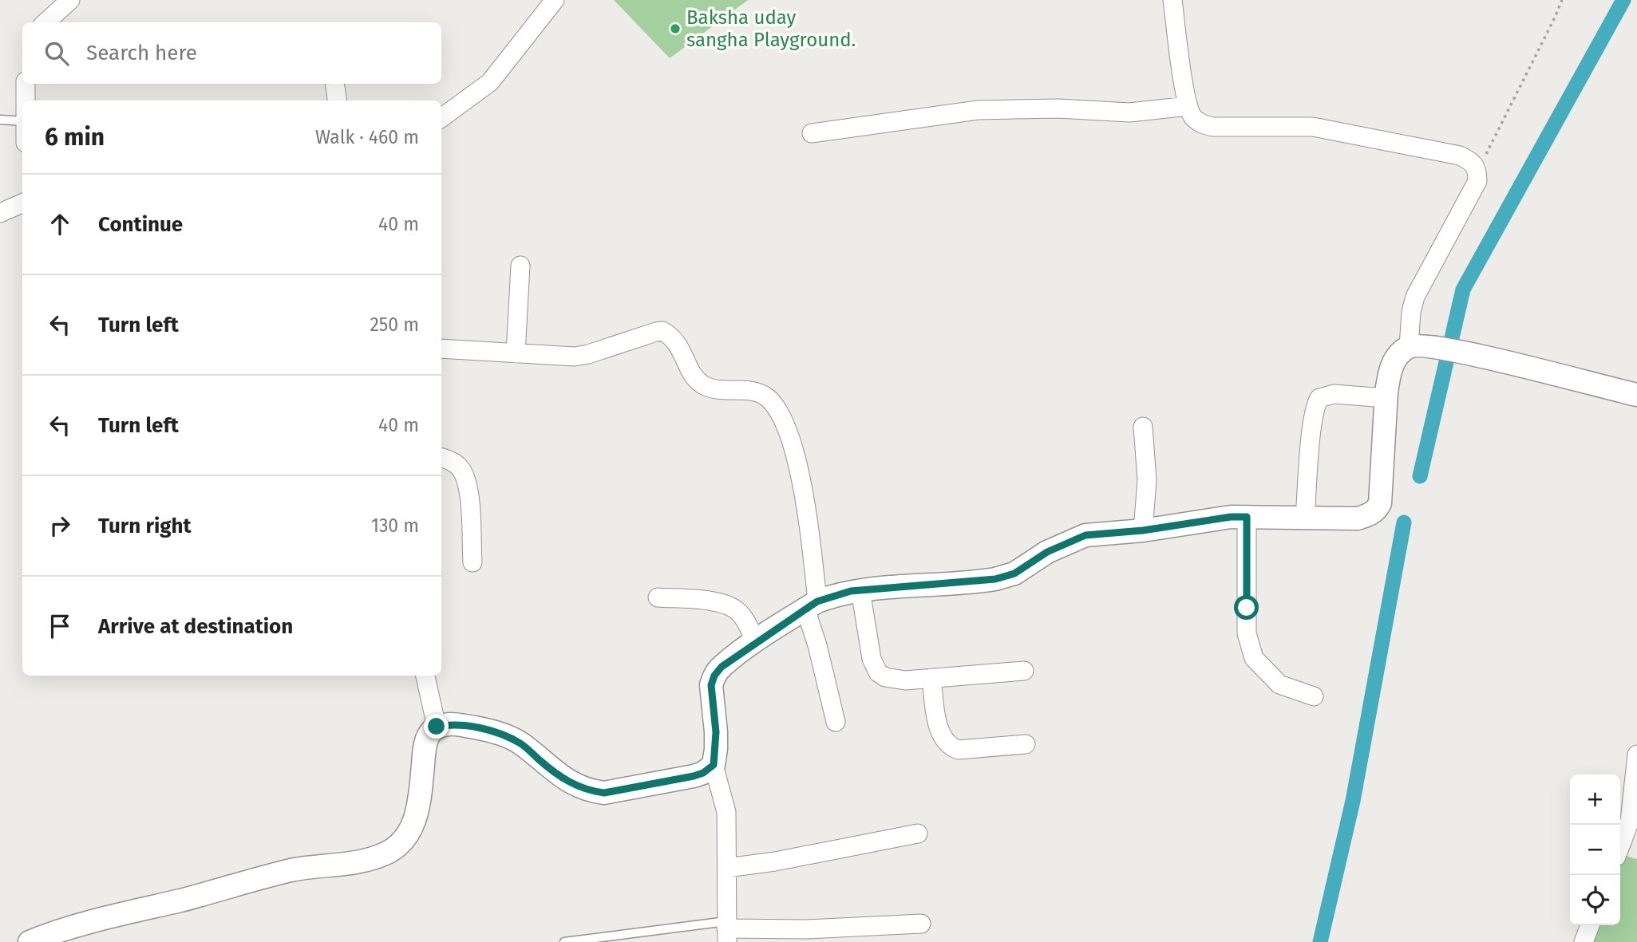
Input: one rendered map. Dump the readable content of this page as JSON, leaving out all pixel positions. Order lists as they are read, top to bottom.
{
  "places": ["Baksha uday sangha Playground."],
  "page": {
    "search": "Search here",
    "heading": ["6 min", "Walk · 460 m"],
    "list": [
      ["Continue", "40 m"],
      ["Turn left", "250 m"],
      ["Turn left", "40 m"],
      ["Turn right", "130 m"],
      "Arrive at destination"
    ],
    "map_buttons": ["+", "−"]
  }
}
